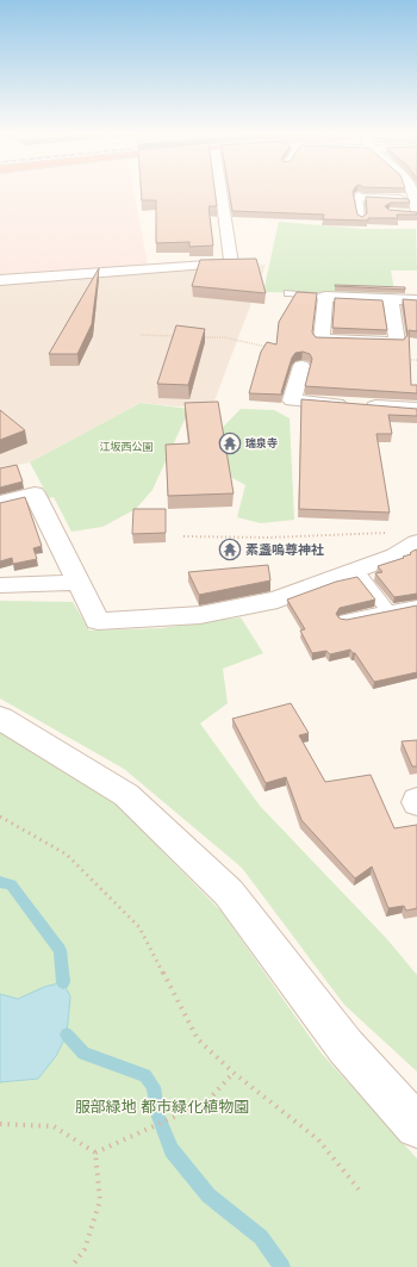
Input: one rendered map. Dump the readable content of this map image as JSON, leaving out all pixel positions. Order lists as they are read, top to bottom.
{
  "parks": ["江坂西公園", "服部緑地 都市緑化植物園"],
  "places": {
    "temple": ["瑞泉寺", "素盞嗚尊神社"]
  }
}
